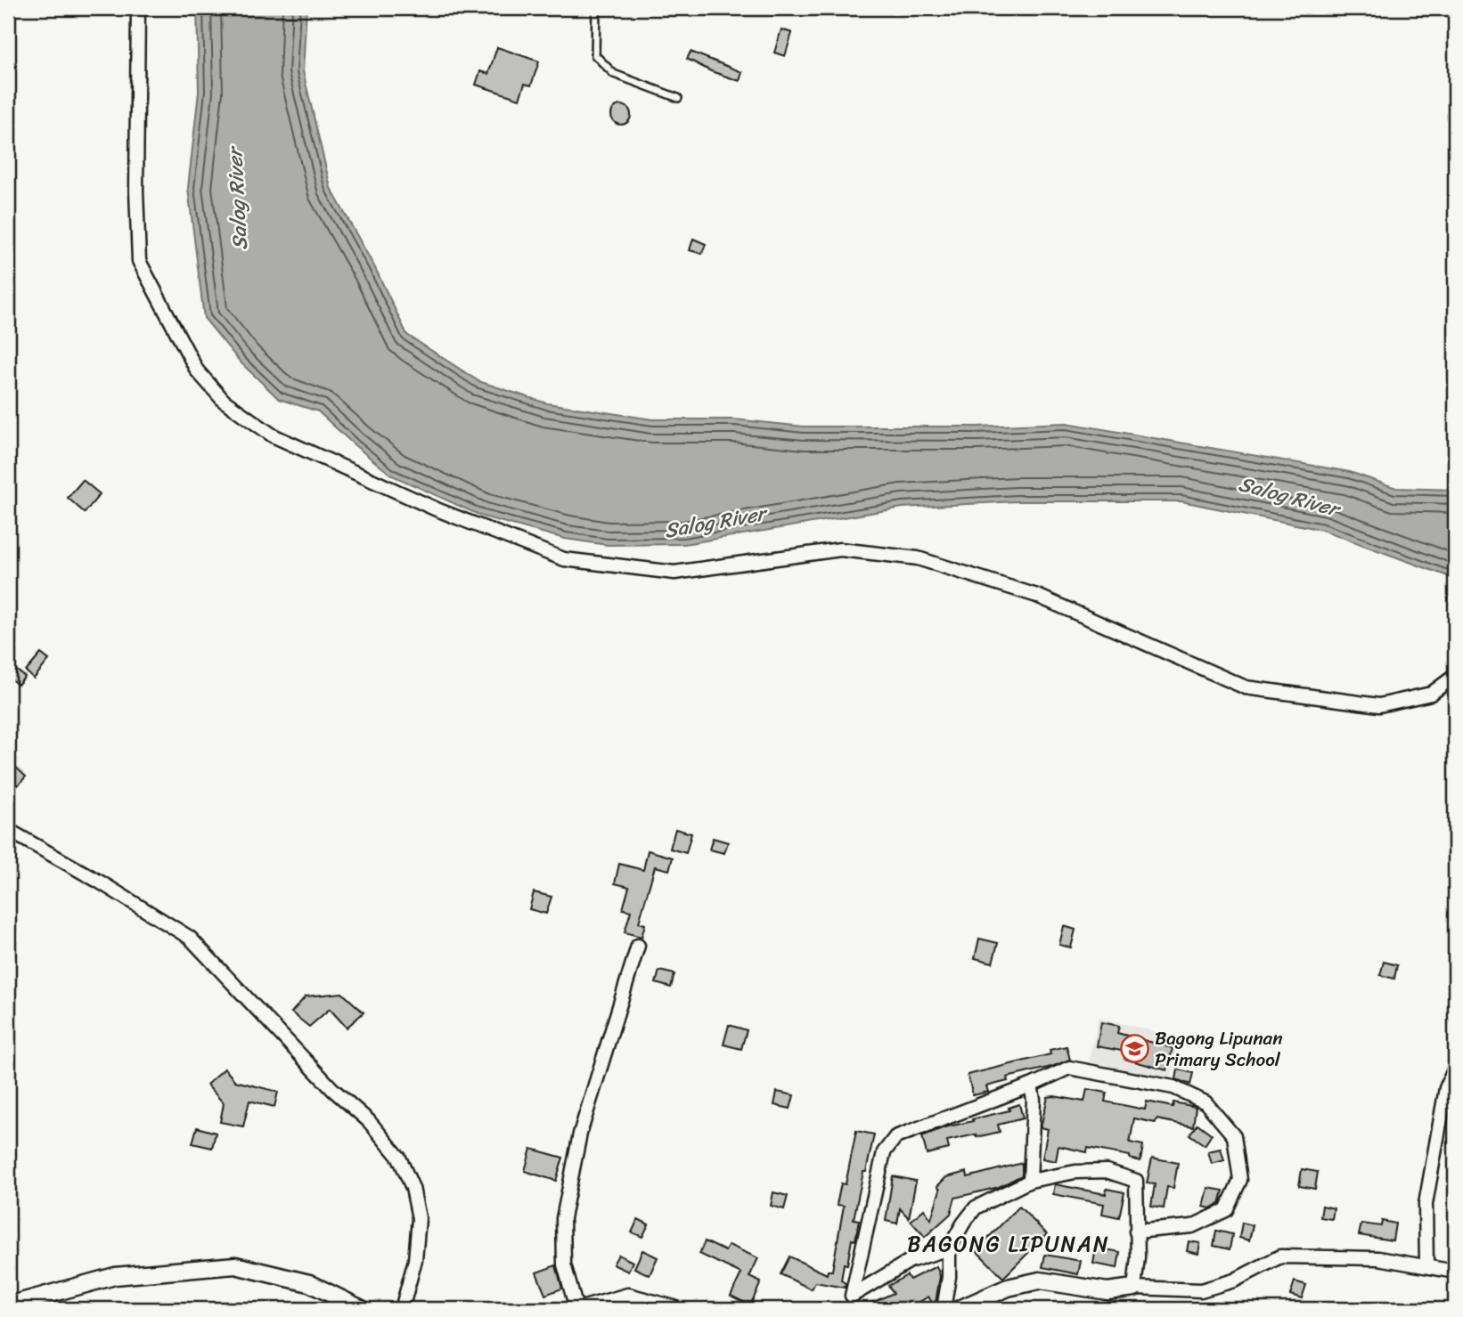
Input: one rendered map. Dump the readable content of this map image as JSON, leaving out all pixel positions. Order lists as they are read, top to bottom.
{
  "districts": ["BAGONG LIPUNAN"],
  "water": ["Salog River"],
  "places": {
    "school or university": ["Bagong Lipunan Primary School"]
  }
}
